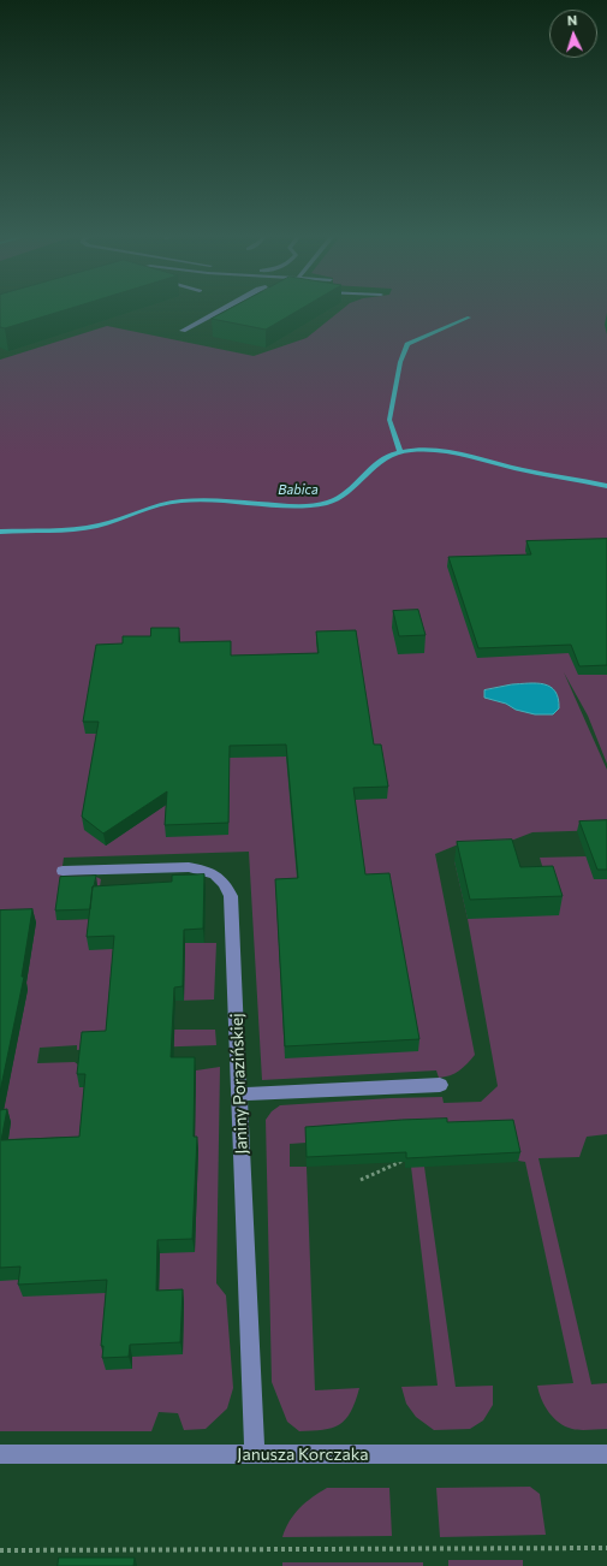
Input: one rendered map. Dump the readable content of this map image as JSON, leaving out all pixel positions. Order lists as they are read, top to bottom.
{
  "streets": {
    "street": ["Janiny Porazińskiej", "Janusza Korczaka"]
  },
  "crossings": [
    ["Janiny Porazińskiej", "Janusza Korczaka"]
  ],
  "water": ["Babica"],
  "north": "top"
}
